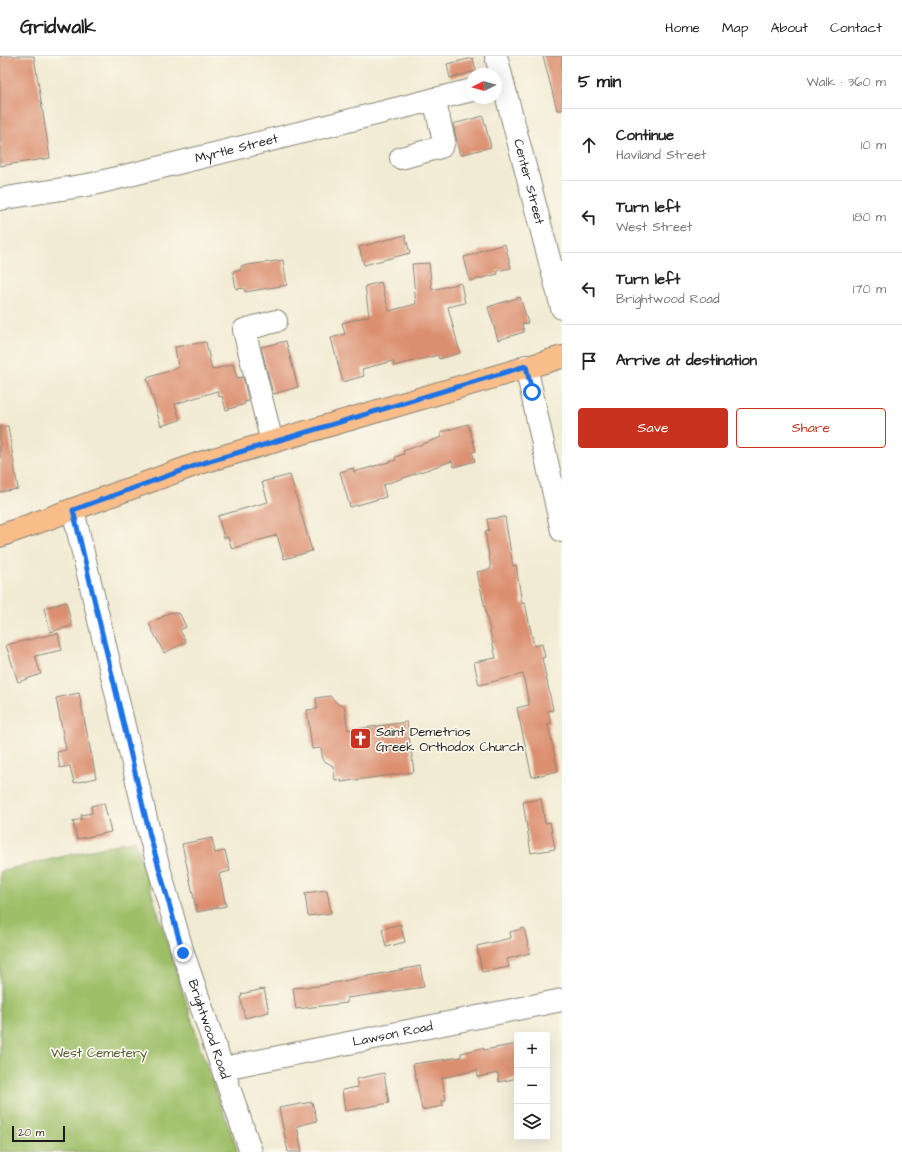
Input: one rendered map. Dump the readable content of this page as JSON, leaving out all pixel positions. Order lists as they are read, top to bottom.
{
  "streets": {
    "street": [
      "Myrtle Street",
      "Center Street",
      "Brightwood Road",
      "Lawson Road"
    ]
  },
  "crossings": [
    ["Brightwood Road", "Lawson Road"]
  ],
  "parks": ["West Cemetery"],
  "places": {
    "church": ["Saint Demetrios Greek Orthodox Church"]
  },
  "scale_bar": "20 m",
  "north": "left",
  "page": {
    "header": "Gridwalk",
    "nav": [
      "Home",
      "Map",
      "About",
      "Contact"
    ],
    "heading": ["5 min", "Walk · 360 m"],
    "list": [
      ["Continue", "Haviland Street", "10 m"],
      ["Turn left", "West Street", "180 m"],
      ["Turn left", "Brightwood Road", "170 m"],
      "Arrive at destination"
    ],
    "buttons": ["Save", "Share"],
    "map_buttons": ["+", "−"],
    "scale": "20 m"
  }
}
